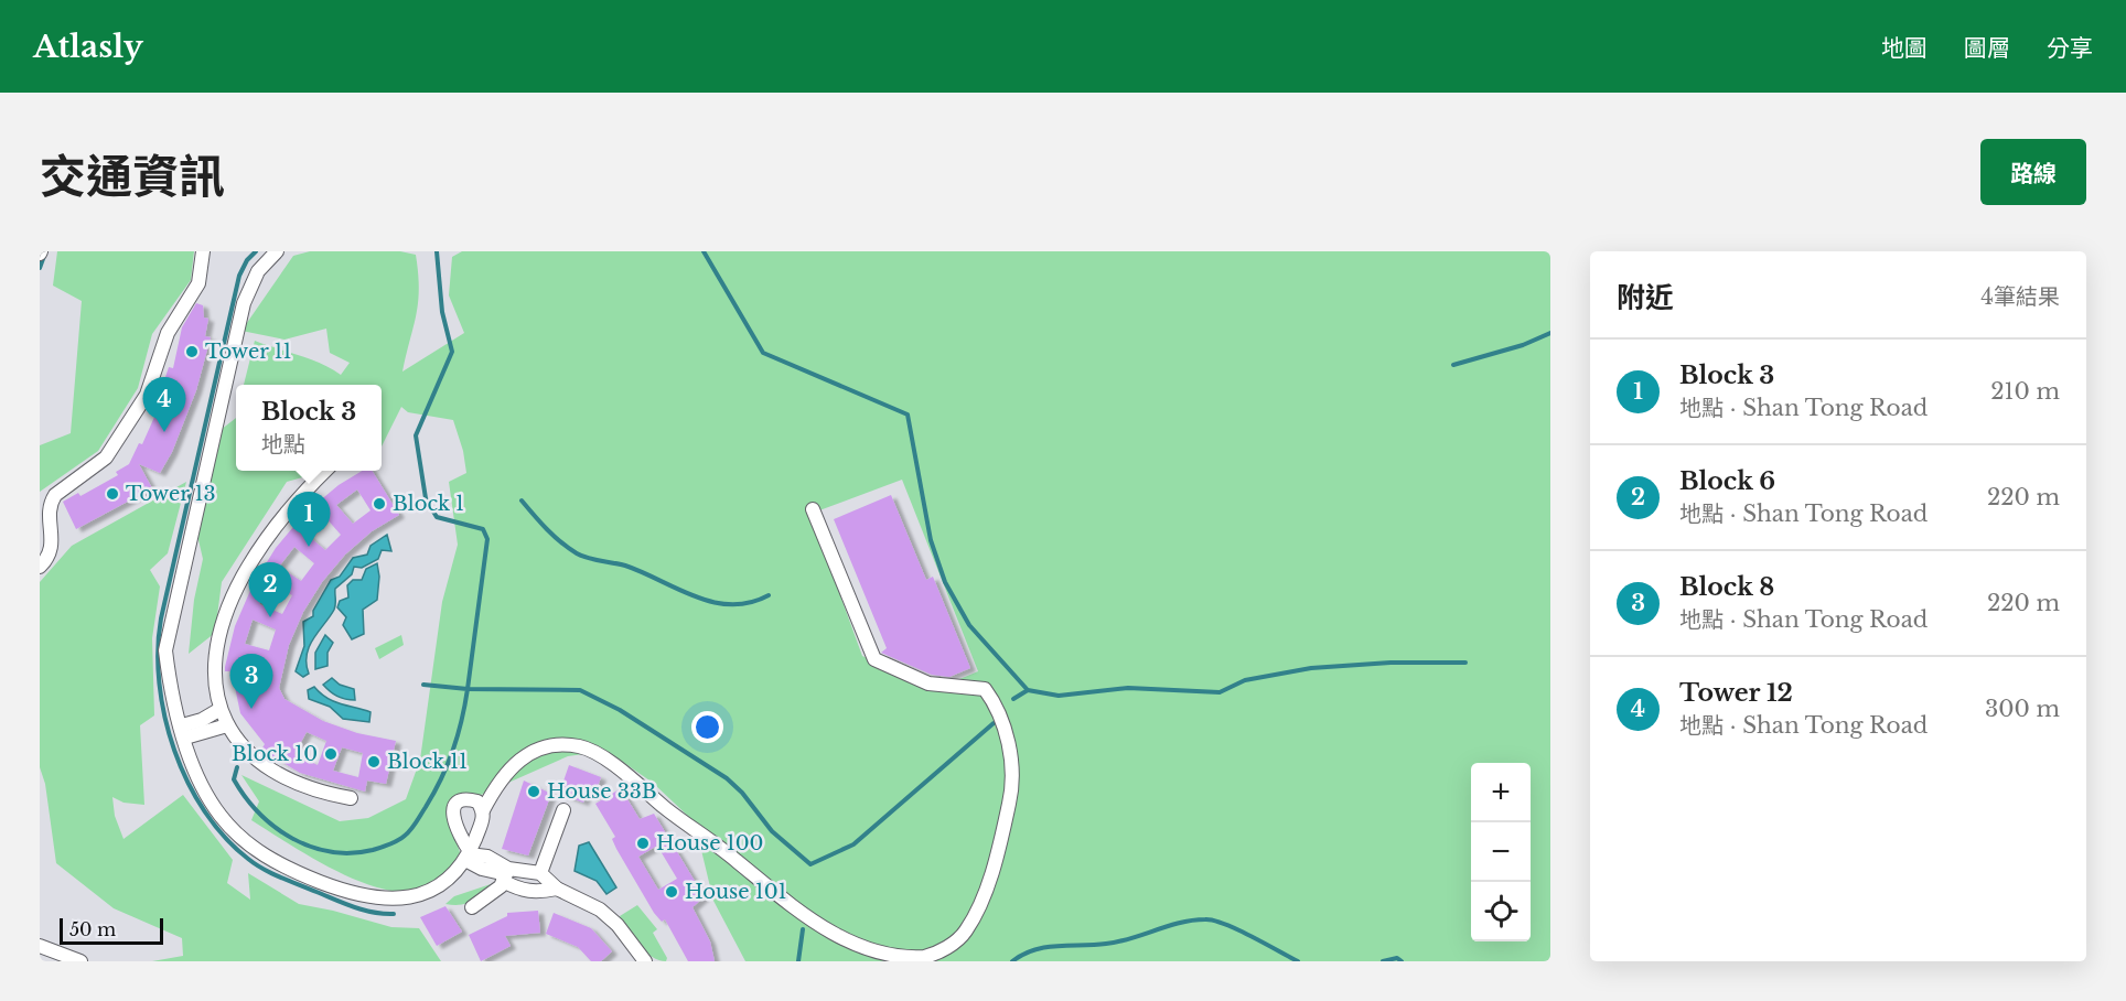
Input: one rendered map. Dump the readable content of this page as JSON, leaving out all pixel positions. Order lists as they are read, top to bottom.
{
  "places": [
    "Tower 11",
    "Tower 13",
    "Block 1",
    "Block 10",
    "Block 11",
    "House 33B",
    "House 100",
    "House 101"
  ],
  "scale_bar": "50 m",
  "page": {
    "header": "Atlasly",
    "nav": ["地圖", "圖層", "分享"],
    "title": "交通資訊",
    "buttons": "路線",
    "heading": ["附近", "4筆結果"],
    "list": [
      {
        "mark": "1",
        "name": "Block 3",
        "note": "地點 · Shan Tong Road",
        "value": "210 m"
      },
      {
        "mark": "2",
        "name": "Block 6",
        "note": "地點 · Shan Tong Road",
        "value": "220 m"
      },
      {
        "mark": "3",
        "name": "Block 8",
        "note": "地點 · Shan Tong Road",
        "value": "220 m"
      },
      {
        "mark": "4",
        "name": "Tower 12",
        "note": "地點 · Shan Tong Road",
        "value": "300 m"
      }
    ],
    "pins": [
      "4",
      "1",
      "2",
      "3"
    ],
    "popup": ["Block 3", "地點"],
    "map_buttons": ["+", "−"],
    "scale": "50 m"
  }
}
